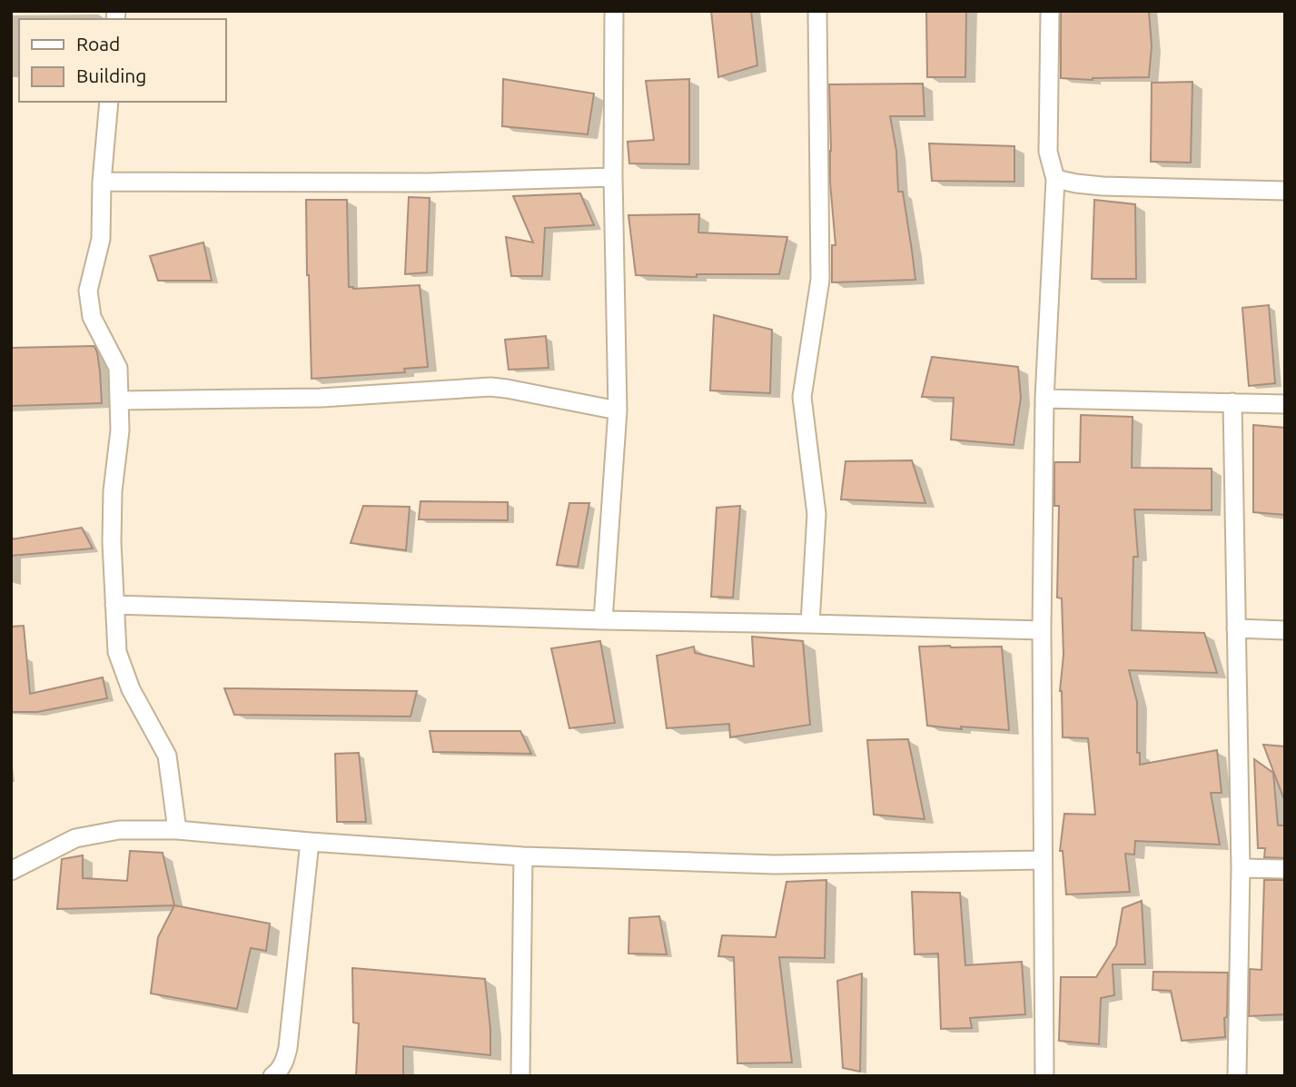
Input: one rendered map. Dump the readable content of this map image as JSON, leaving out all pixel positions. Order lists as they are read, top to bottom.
{
  "legend": ["Road", "Building"]
}
